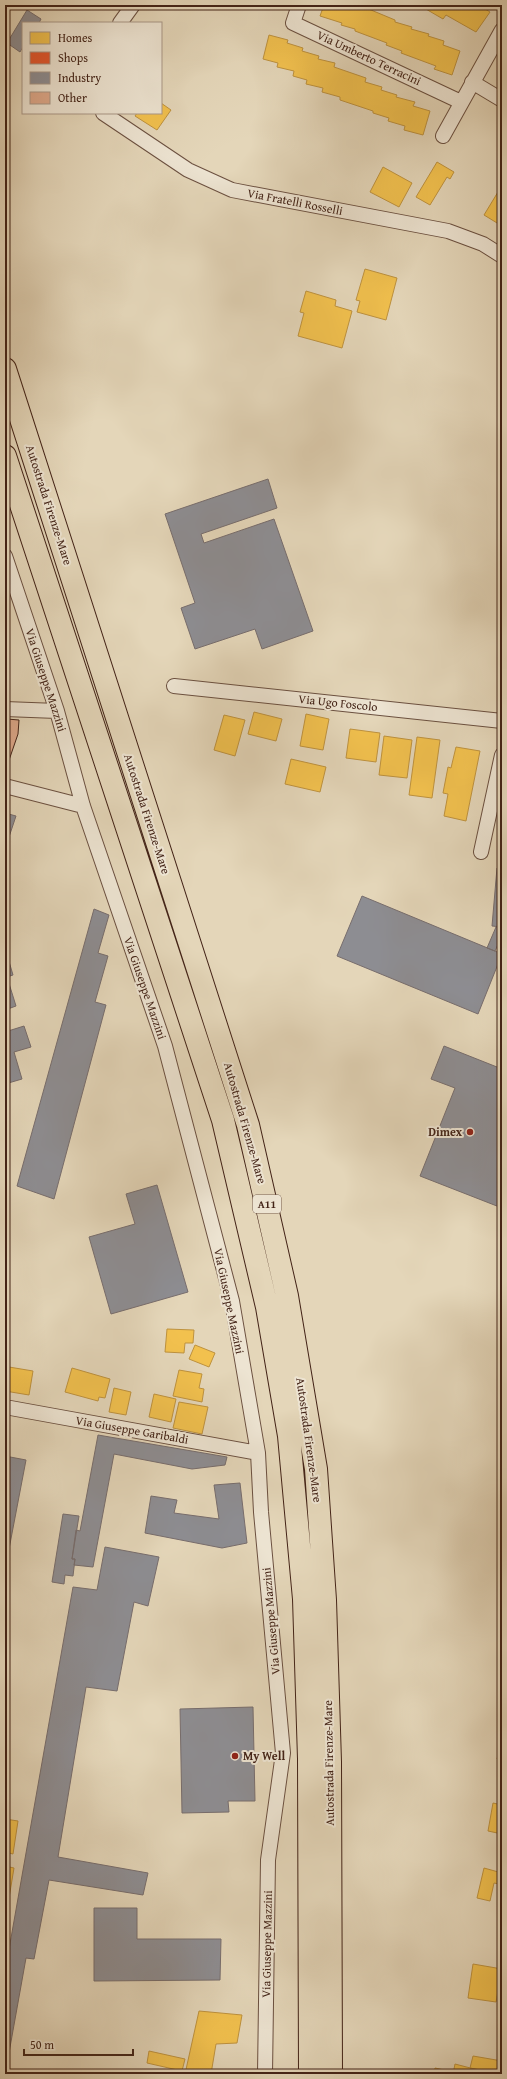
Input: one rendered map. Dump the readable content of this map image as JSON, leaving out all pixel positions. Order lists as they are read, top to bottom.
{
  "streets": {
    "highway": ["Autostrada Firenze-Mare", "A11"],
    "street": [
      "Via Umberto Terracini",
      "Via Fratelli Rosselli",
      "Via Giuseppe Mazzini",
      "Via Ugo Foscolo",
      "Via Giuseppe Garibaldi"
    ]
  },
  "crossings": [
    ["Via Giuseppe Mazzini", "Via Giuseppe Garibaldi"]
  ],
  "places": ["Dimex", "My Well"],
  "legend": [
    "Homes",
    "Shops",
    "Industry",
    "Other"
  ],
  "scale_bar": "50 m"
}
